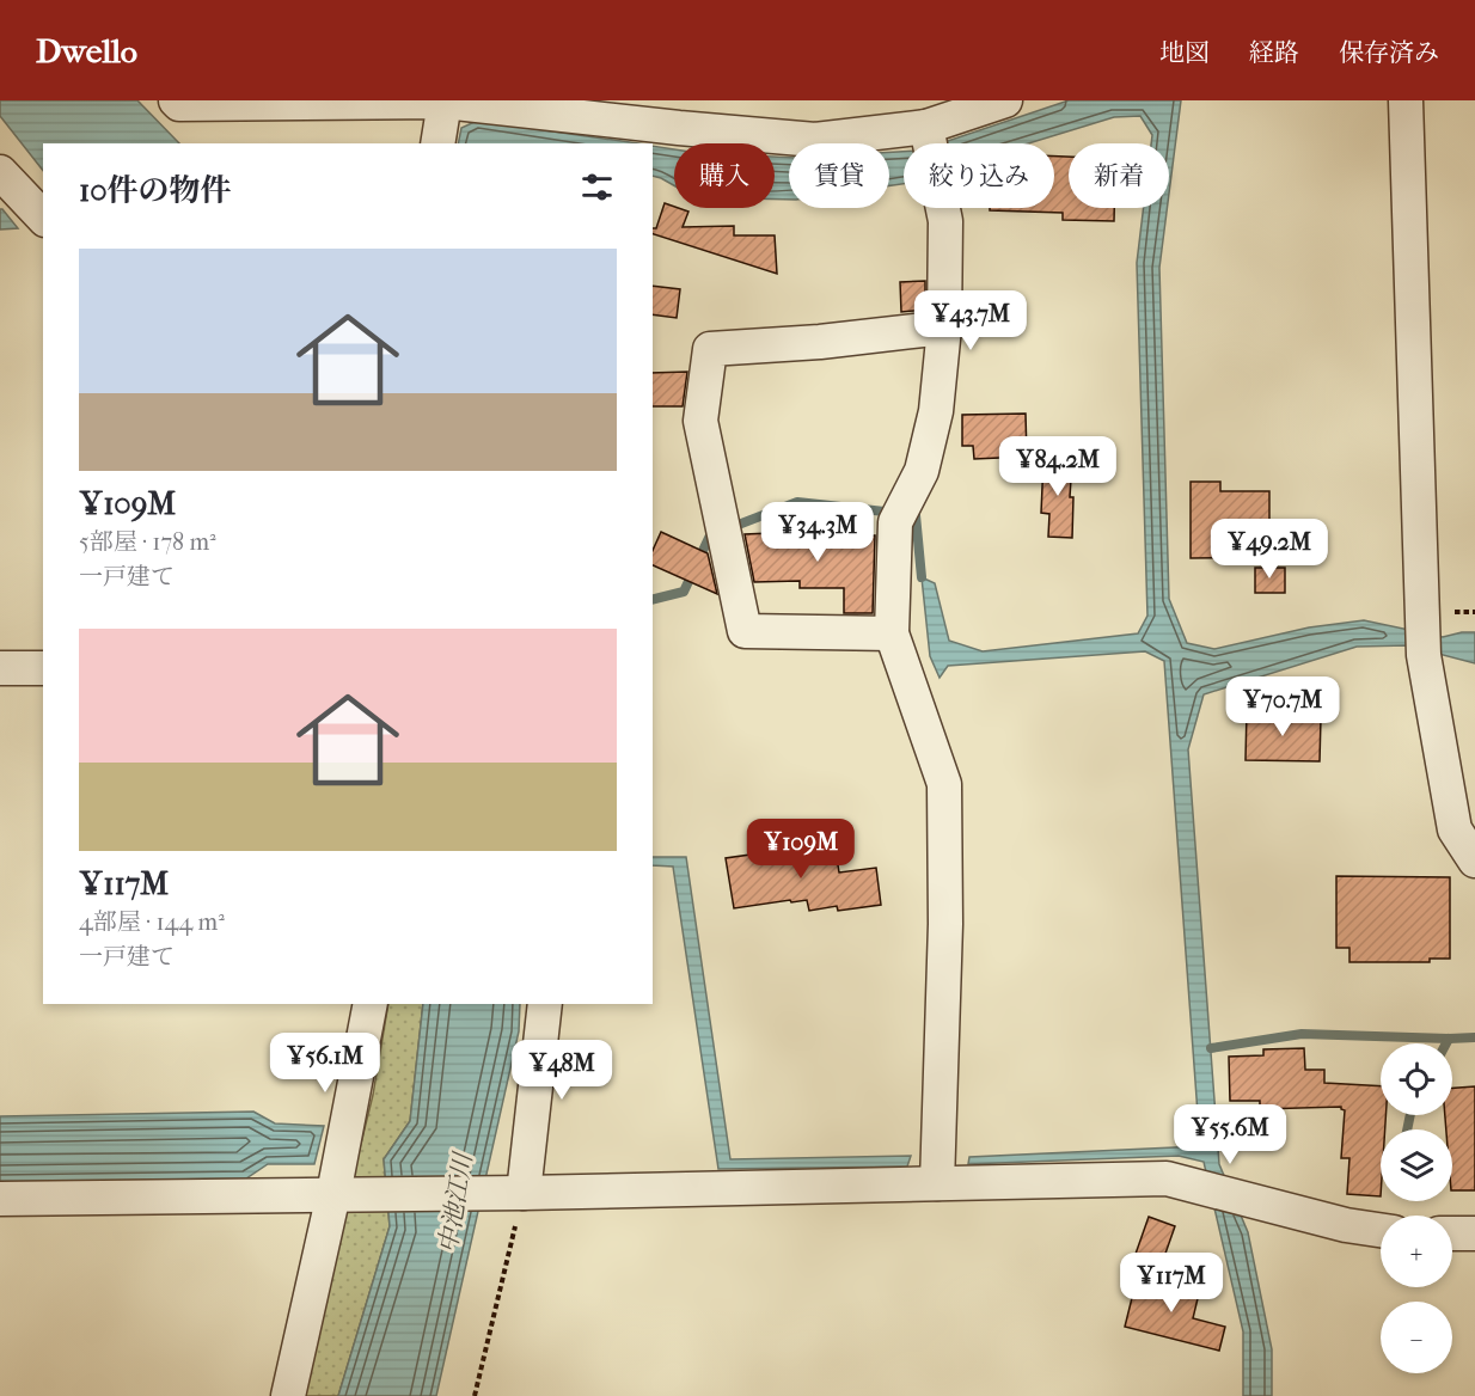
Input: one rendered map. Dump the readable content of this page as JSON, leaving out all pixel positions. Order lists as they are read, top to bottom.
{
  "water": ["中池江川"],
  "page": {
    "header": "Dwello",
    "nav": ["地図", "経路", "保存済み"],
    "chip": [
      "購入",
      "賃貸",
      "絞り込み",
      "新着"
    ],
    "heading": "10件の物件",
    "list": [
      {
        "name": "¥109M",
        "note": "5部屋 · 178 m² · 一戸建て"
      },
      {
        "name": "¥117M",
        "note": "4部屋 · 144 m² · 一戸建て"
      }
    ],
    "price": [
      "¥43.7M",
      "¥84.2M",
      "¥34.3M",
      "¥49.2M",
      "¥70.7M",
      "¥109M",
      "¥56.1M",
      "¥48M",
      "¥55.6M",
      "¥117M"
    ],
    "map_buttons": ["+", "−"]
  }
}
